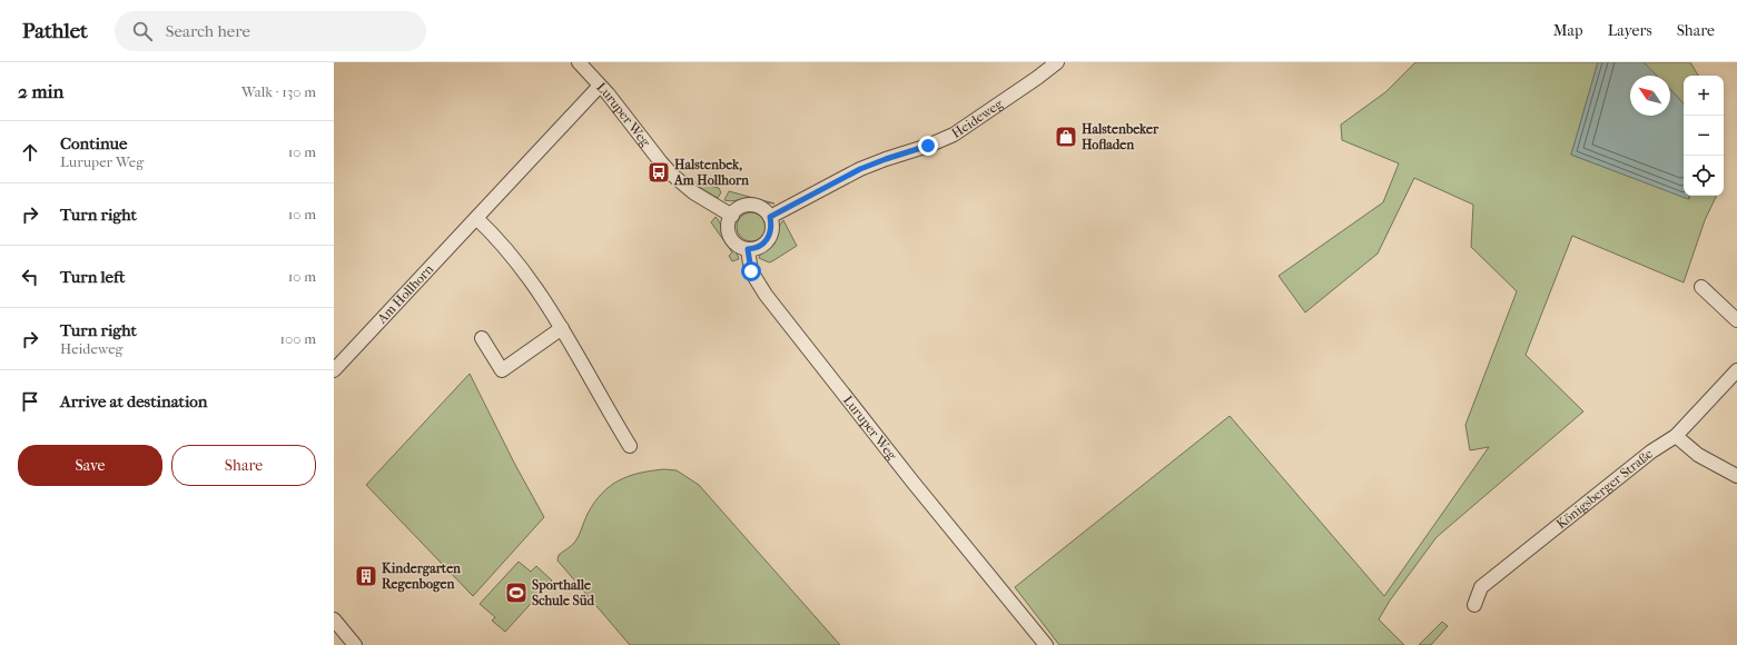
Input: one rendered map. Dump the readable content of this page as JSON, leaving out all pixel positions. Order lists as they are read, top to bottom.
{
  "streets": {
    "street": [
      "Luruper Weg",
      "Heideweg",
      "Am Hollhorn",
      "Königsberger Straße"
    ]
  },
  "crossings": [
    ["Luruper Weg", "Heideweg"],
    ["Luruper Weg", "Am Hollhorn"]
  ],
  "places": {
    "shop": ["Halstenbeker Hofladen"],
    "bus stop": ["Halstenbek, Am Hollhorn"],
    "building": ["Kindergarten Regenbogen"],
    "sports": ["Sporthalle Schule Süd"]
  },
  "north": "top left",
  "page": {
    "header": "Pathlet",
    "search": "Search here",
    "nav": ["Map", "Layers", "Share"],
    "heading": ["2 min", "Walk · 130 m"],
    "map_buttons": ["+", "−"],
    "list": [
      ["Continue", "Luruper Weg", "10 m"],
      ["Turn right", "10 m"],
      ["Turn left", "10 m"],
      ["Turn right", "Heideweg", "100 m"],
      "Arrive at destination"
    ],
    "buttons": ["Save", "Share"]
  }
}
